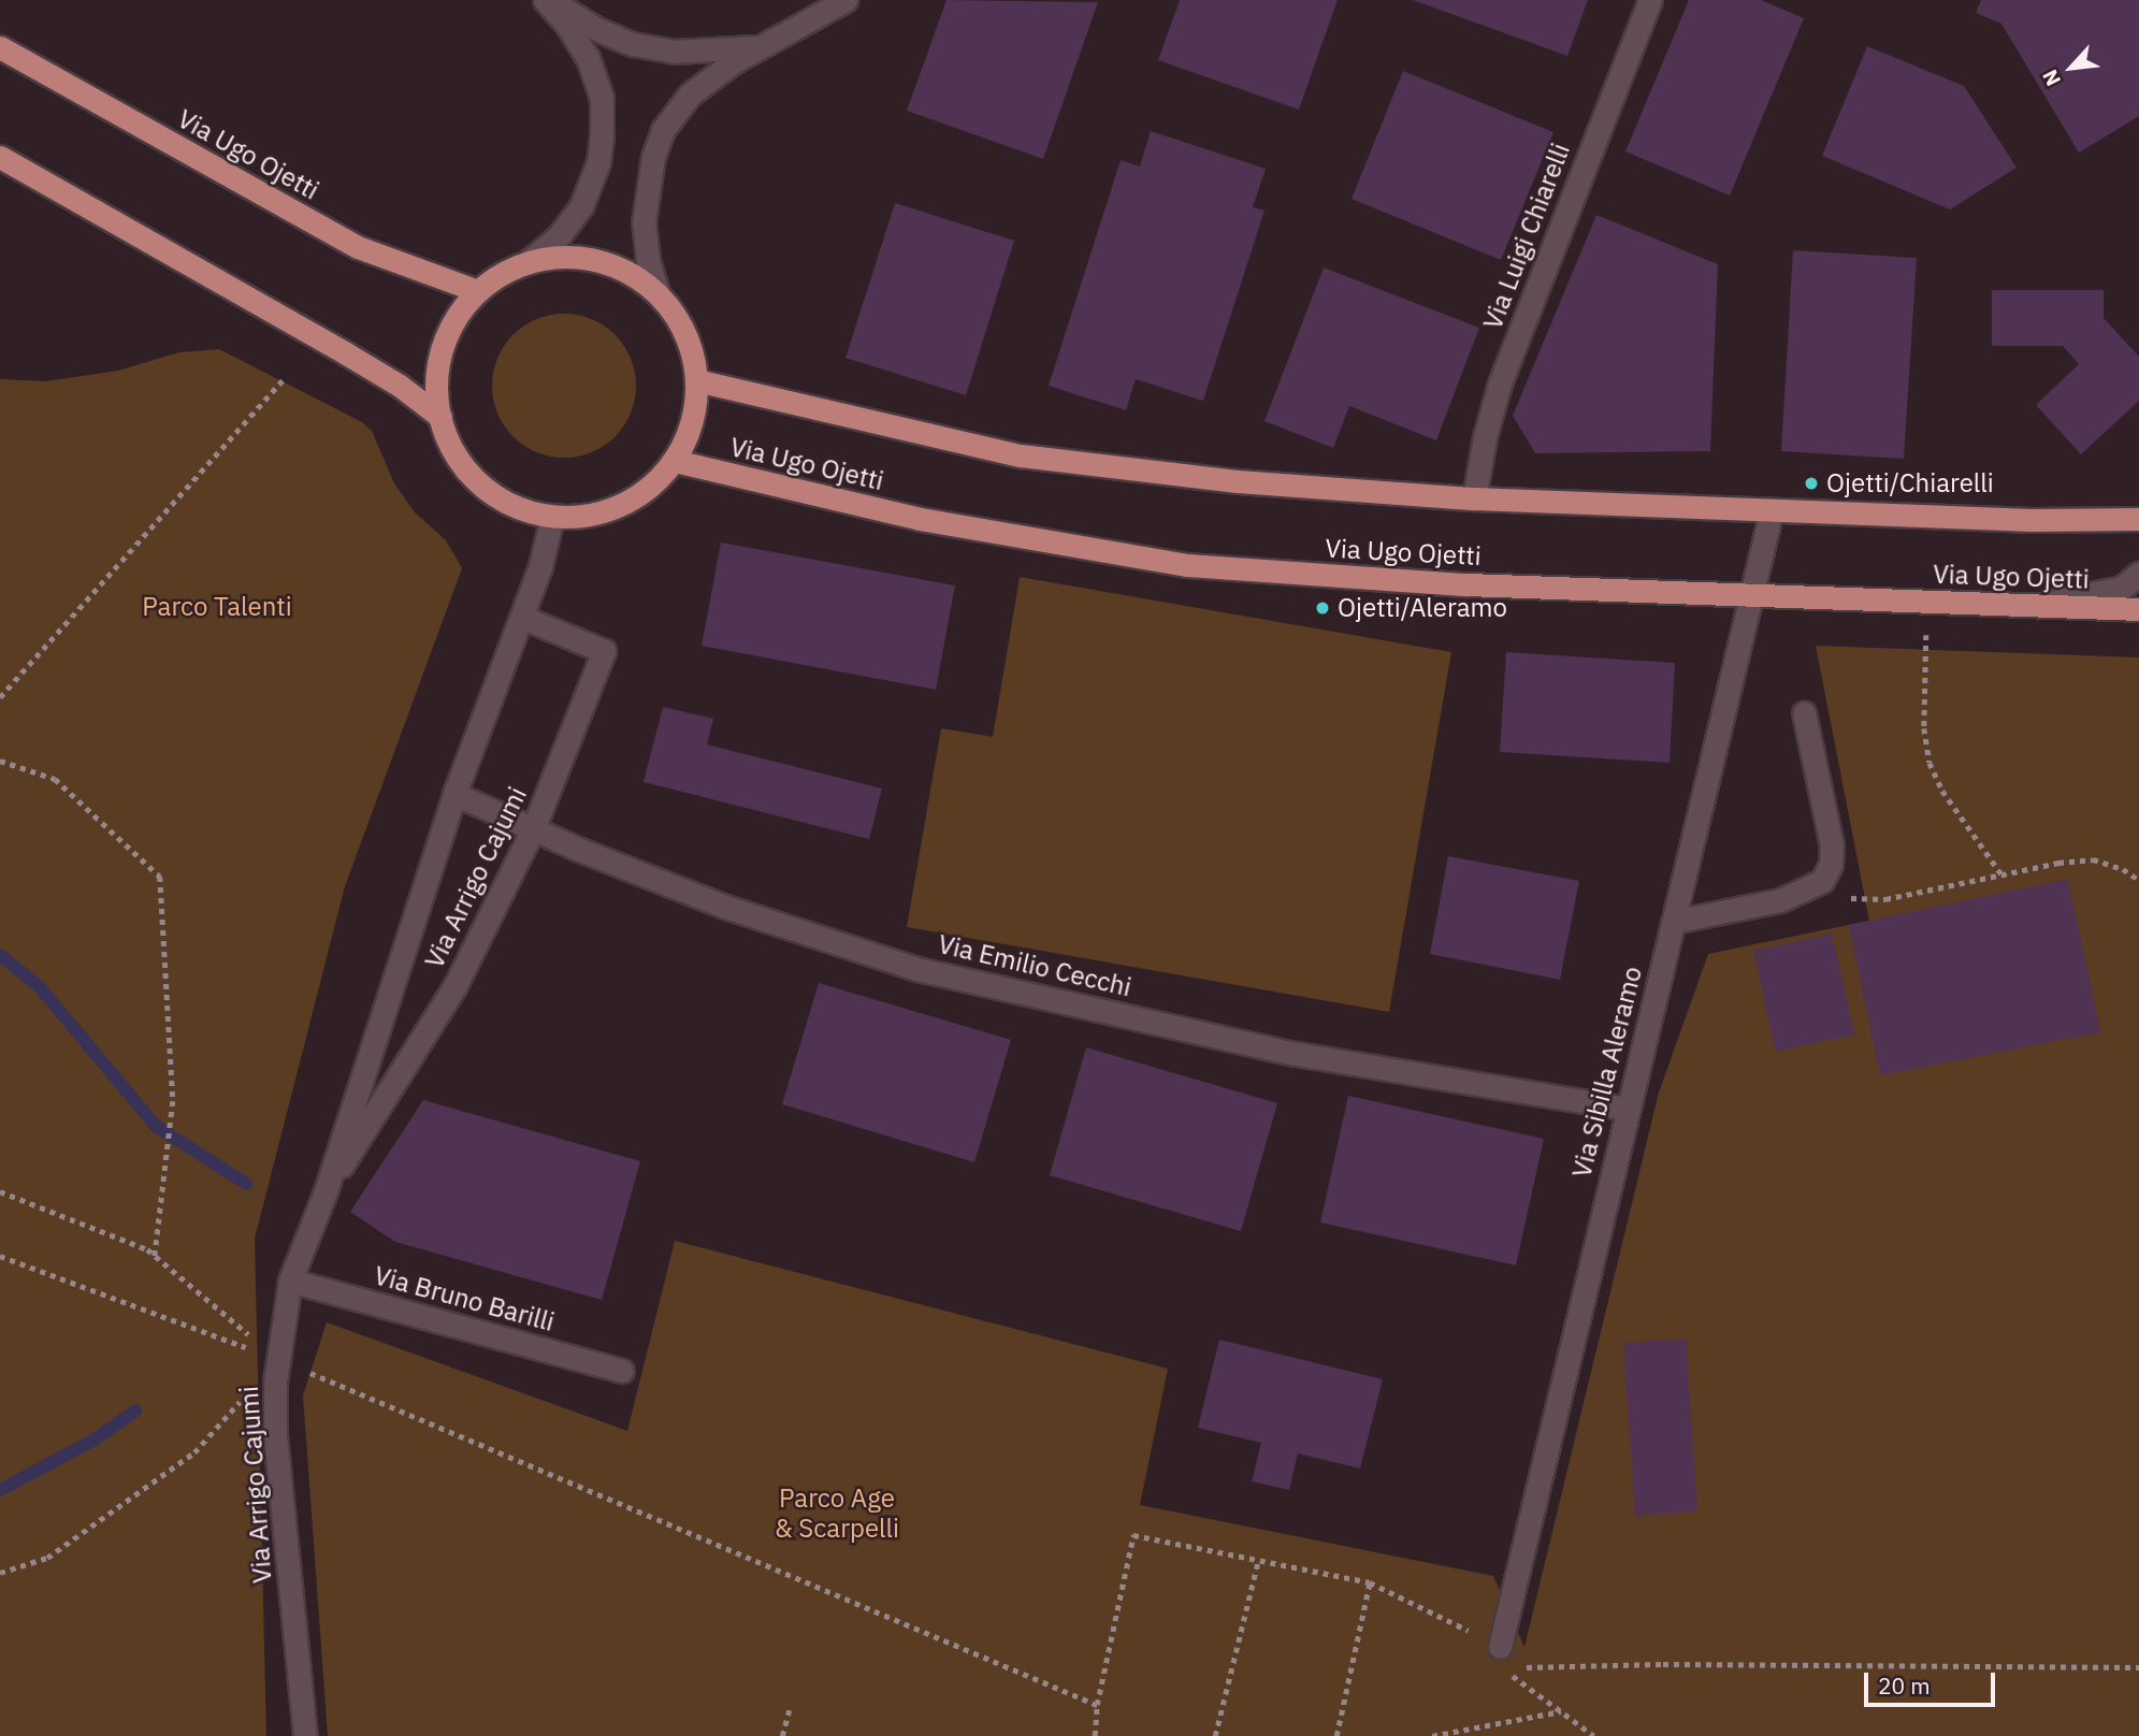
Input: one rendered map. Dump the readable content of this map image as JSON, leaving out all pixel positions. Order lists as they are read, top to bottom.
{
  "streets": {
    "main road": ["Via Ugo Ojetti"],
    "street": [
      "Via Luigi Chiarelli",
      "Via Arrigo Cajumi",
      "Via Emilio Cecchi",
      "Via Sibilla Aleramo",
      "Via Bruno Barilli"
    ]
  },
  "crossings": [
    ["Via Ugo Ojetti", "Via Luigi Chiarelli"],
    ["Via Ugo Ojetti", "Via Arrigo Cajumi"],
    ["Via Ugo Ojetti", "Via Sibilla Aleramo"],
    ["Via Arrigo Cajumi", "Via Emilio Cecchi"],
    ["Via Arrigo Cajumi", "Via Bruno Barilli"],
    ["Via Emilio Cecchi", "Via Sibilla Aleramo"]
  ],
  "parks": ["Parco Talenti", "Parco Age & Scarpelli"],
  "places": ["Ojetti/Chiarelli", "Ojetti/Aleramo"],
  "scale_bar": "20 m",
  "north": "bottom left"
}
